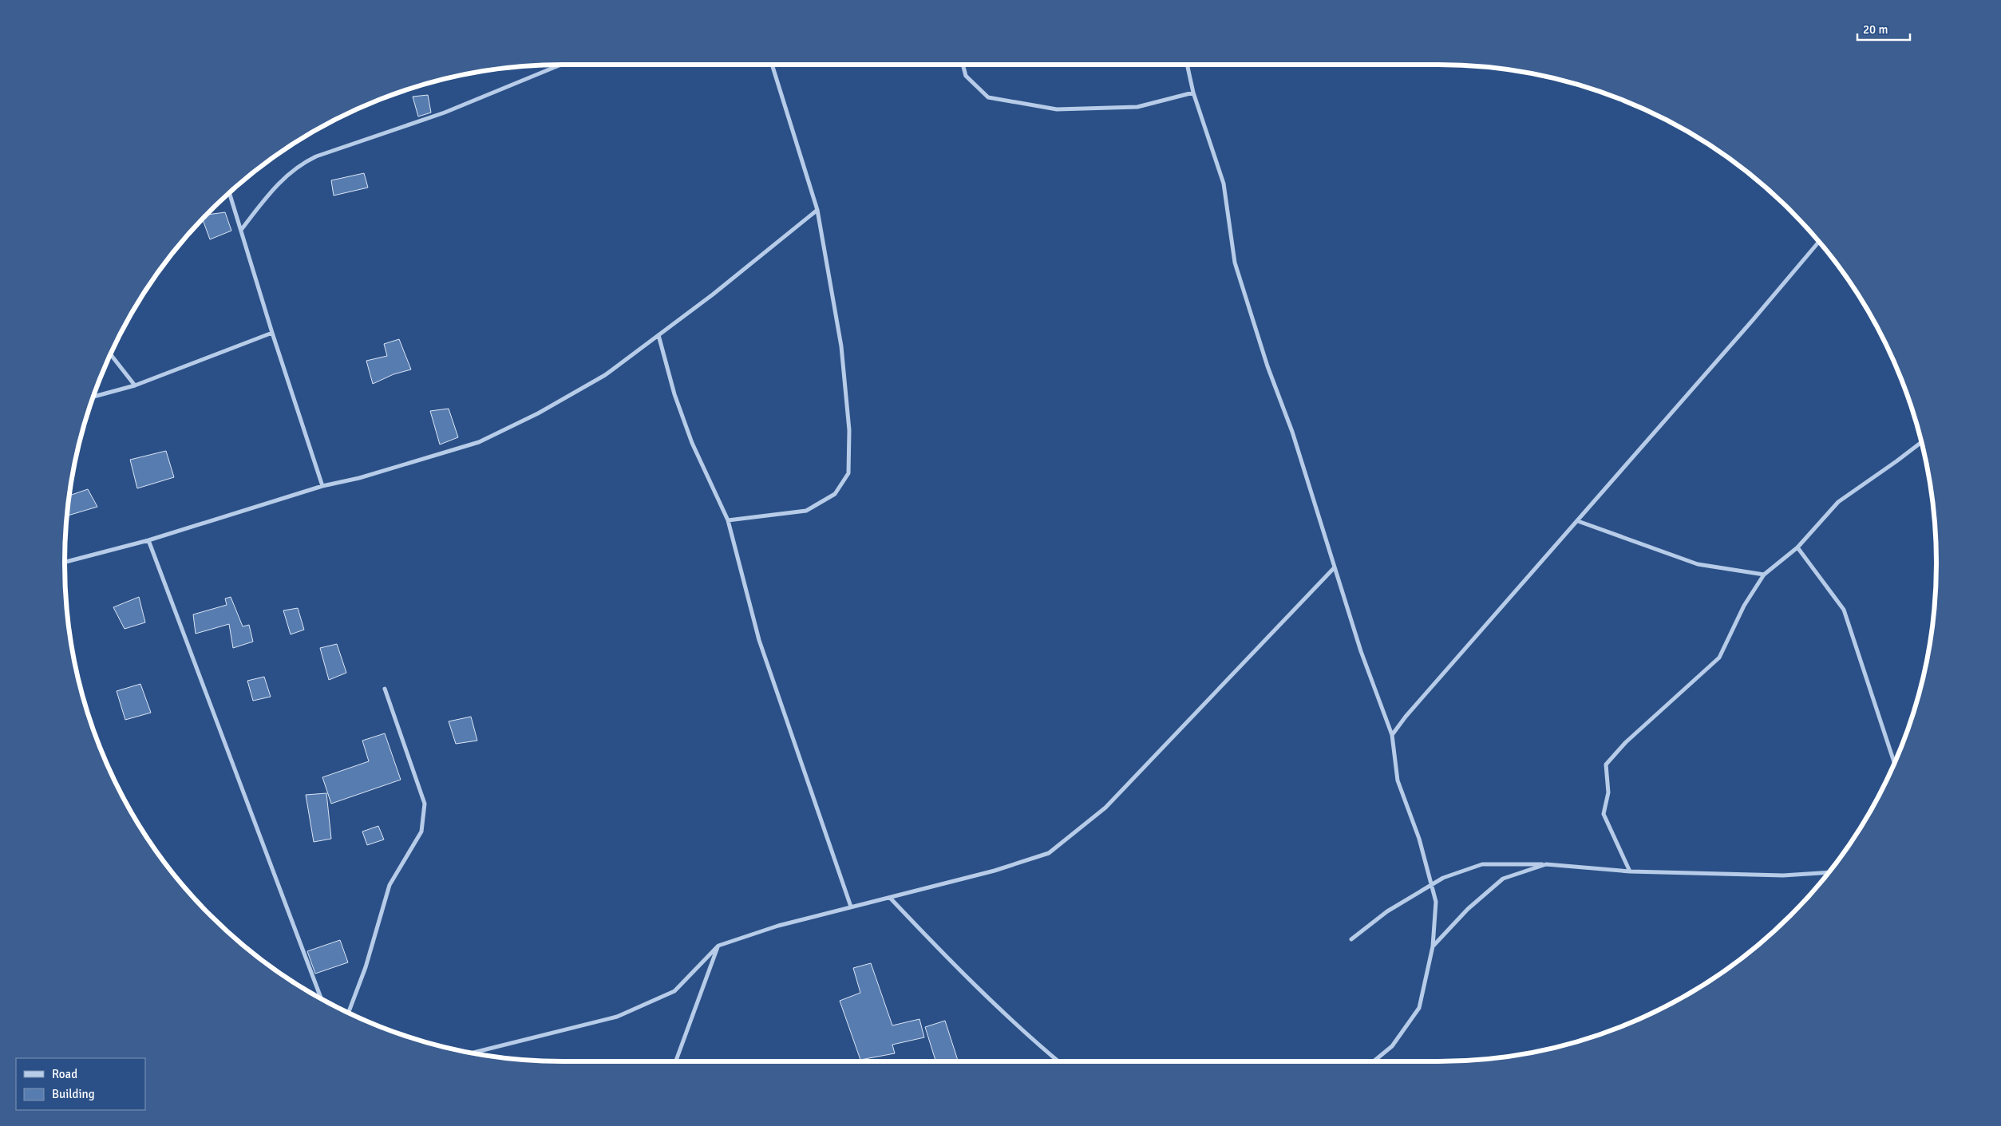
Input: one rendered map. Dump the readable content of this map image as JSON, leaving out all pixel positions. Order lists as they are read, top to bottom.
{
  "legend": ["Road", "Building"],
  "scale_bar": "20 m"
}
